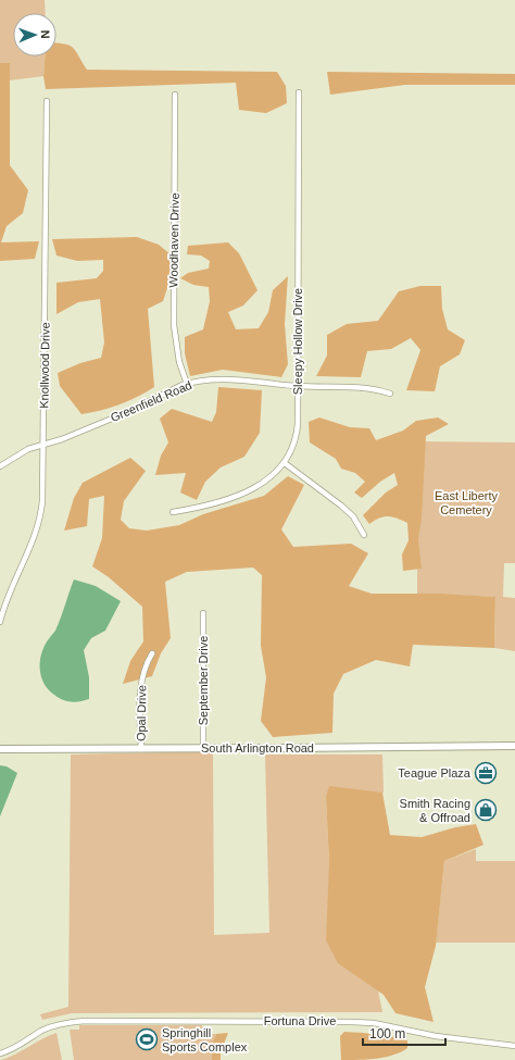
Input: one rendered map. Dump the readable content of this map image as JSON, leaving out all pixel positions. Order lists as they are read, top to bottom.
{
  "streets": {
    "main road": ["South Arlington Road"],
    "street": [
      "Woodhaven Drive",
      "Sleepy Hollow Drive",
      "Knollwood Drive",
      "Greenfield Road",
      "September Drive",
      "Opal Drive",
      "Fortuna Drive"
    ]
  },
  "crossings": [
    ["Woodhaven Drive", "Greenfield Road"],
    ["Sleepy Hollow Drive", "Greenfield Road"],
    ["Knollwood Drive", "Greenfield Road"],
    ["September Drive", "South Arlington Road"],
    ["Opal Drive", "South Arlington Road"]
  ],
  "parks": ["East Liberty Cemetery"],
  "places": {
    "office": ["Teague Plaza"],
    "shop": ["Smith Racing & Offroad"],
    "sports": ["Springhill Sports Complex"]
  },
  "scale_bar": "100 m",
  "north": "right"
}
